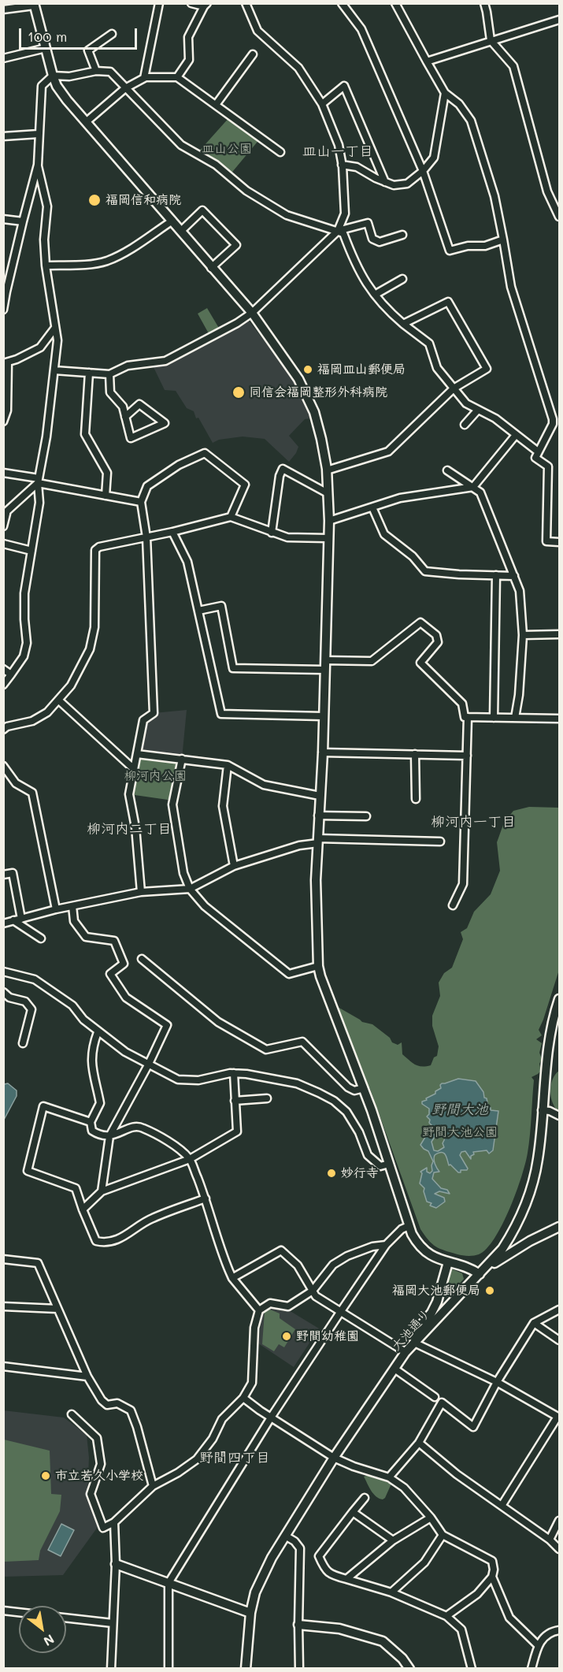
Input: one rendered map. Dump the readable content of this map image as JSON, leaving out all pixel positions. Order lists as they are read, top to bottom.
{
  "streets": {
    "street": ["大池通り"]
  },
  "districts": [
    "皿山一丁目",
    "柳河内一丁目",
    "柳河内二丁目",
    "野間四丁目"
  ],
  "water": ["野間大池"],
  "parks": ["皿山公園", "柳河内公園", "野間大池公園"],
  "places": [
    "福岡信和病院",
    "福岡皿山郵便局",
    "同信会福岡整形外科病院",
    "妙行寺",
    "福岡大池郵便局",
    "野間幼稚園",
    "市立若久小学校"
  ],
  "scale_bar": "100 m",
  "north": "bottom right"
}
